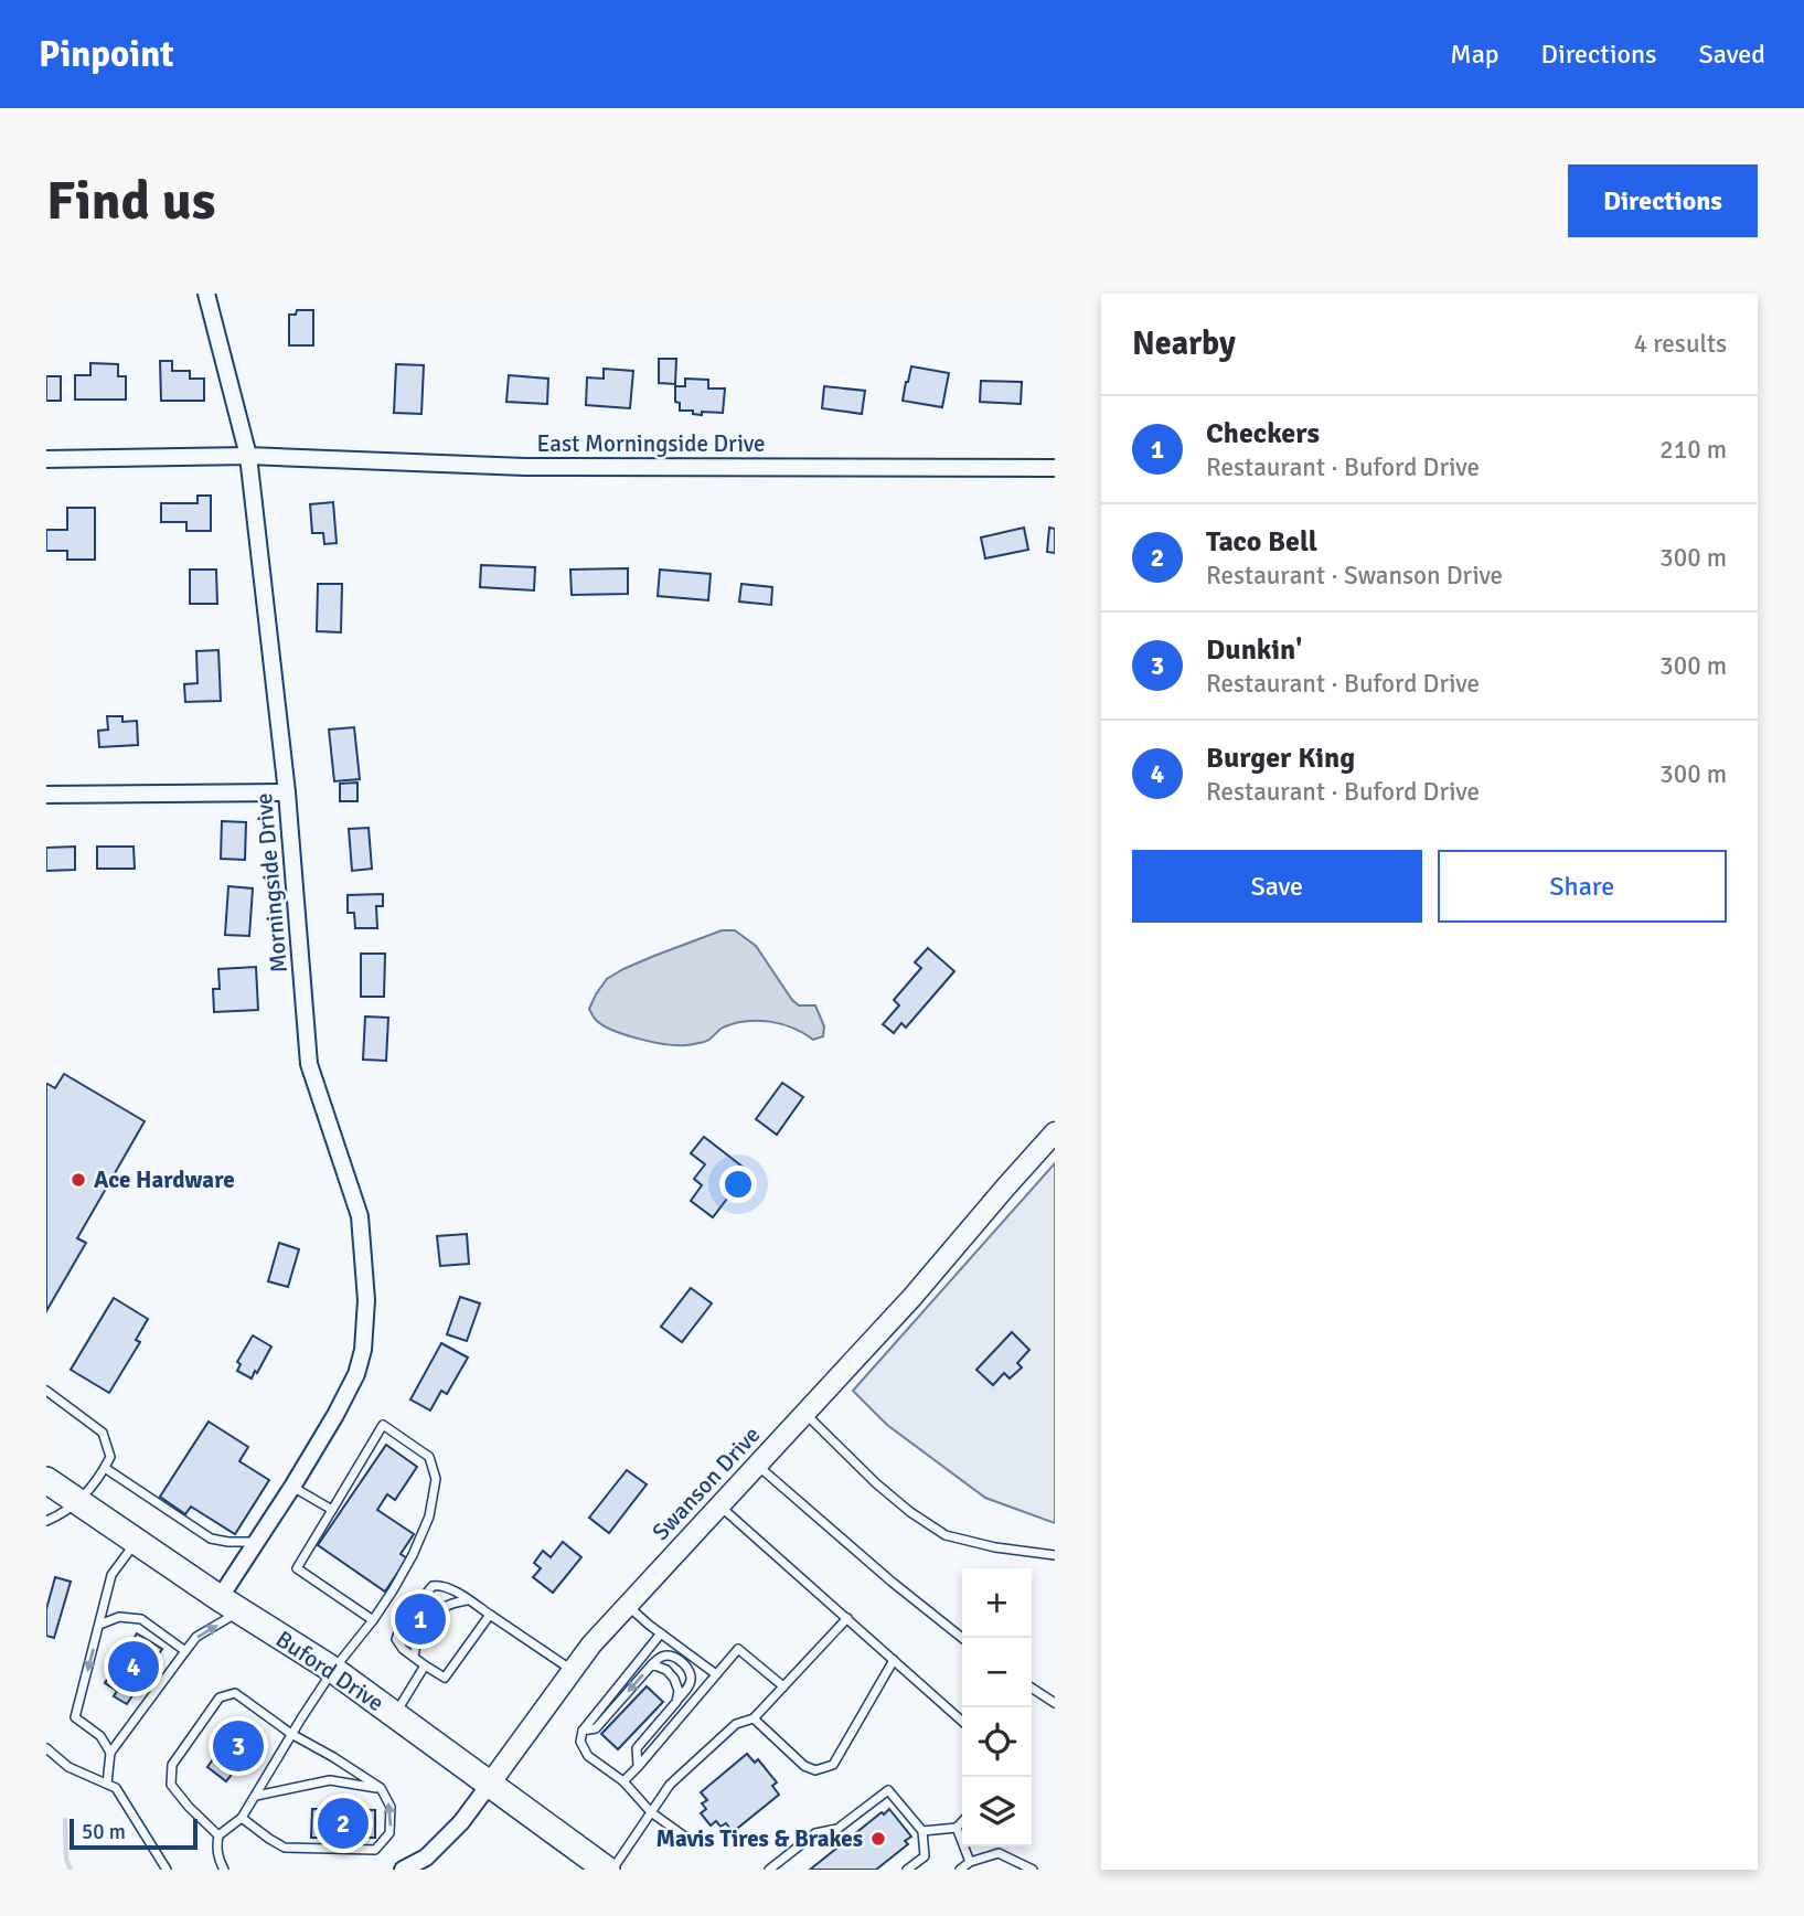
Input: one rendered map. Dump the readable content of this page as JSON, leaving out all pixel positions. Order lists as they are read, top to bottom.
{
  "streets": {
    "highway": ["Buford Drive"],
    "street": ["East Morningside Drive", "Morningside Drive", "Swanson Drive"]
  },
  "crossings": [
    ["East Morningside Drive", "Morningside Drive"],
    ["Swanson Drive", "Buford Drive"]
  ],
  "places": ["Ace Hardware", "Mavis Tires & Brakes"],
  "scale_bar": "50 m",
  "page": {
    "header": "Pinpoint",
    "nav": ["Map", "Directions", "Saved"],
    "buttons": [
      "Directions",
      ["Save", "Share"]
    ],
    "title": "Find us",
    "heading": ["Nearby", "4 results"],
    "list": [
      {
        "mark": "1",
        "name": "Checkers",
        "note": "Restaurant · Buford Drive",
        "value": "210 m"
      },
      {
        "mark": "2",
        "name": "Taco Bell",
        "note": "Restaurant · Swanson Drive",
        "value": "300 m"
      },
      {
        "mark": "3",
        "name": "Dunkin'",
        "note": "Restaurant · Buford Drive",
        "value": "300 m"
      },
      {
        "mark": "4",
        "name": "Burger King",
        "note": "Restaurant · Buford Drive",
        "value": "300 m"
      }
    ],
    "map_buttons": ["+", "−"],
    "pins": [
      "1",
      "4",
      "3",
      "2"
    ],
    "scale": "50 m"
  }
}
